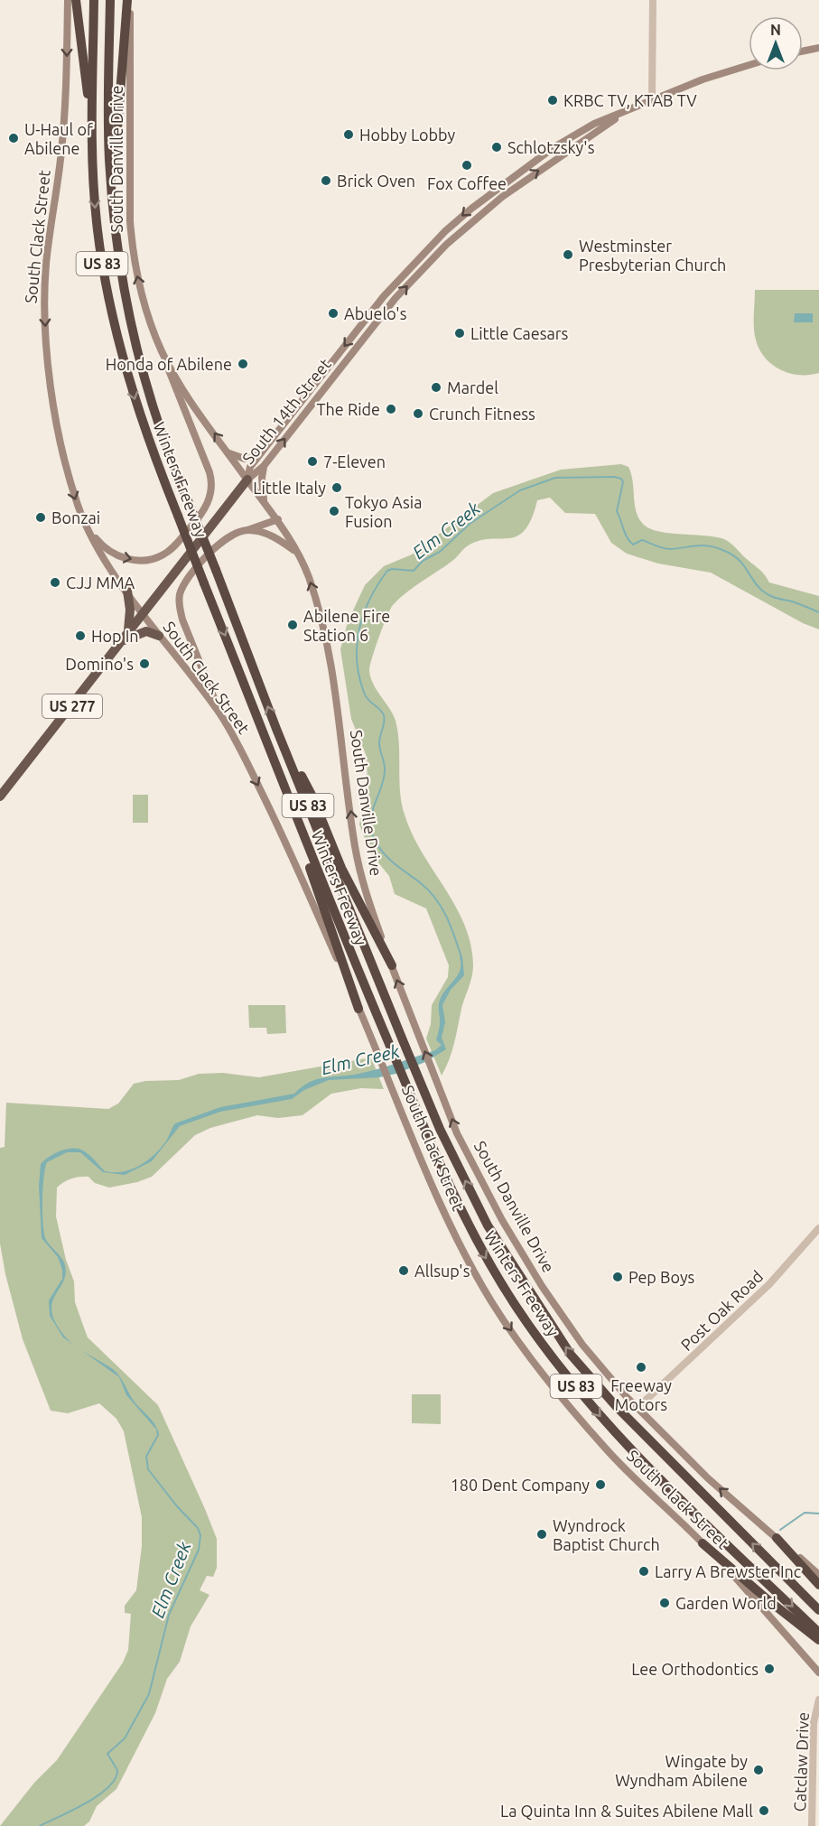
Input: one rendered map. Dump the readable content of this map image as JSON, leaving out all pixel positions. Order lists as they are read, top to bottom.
{
  "streets": {
    "highway": ["US 83", "Winters Freeway", "US 277"],
    "main road": ["South Danville Drive", "South Clack Street", "South 14th Street"],
    "street": ["Post Oak Road", "Catclaw Drive"]
  },
  "crossings": [
    ["South Danville Drive", "South 14th Street"],
    ["South Danville Drive", "US 277"],
    ["South Danville Drive", "Post Oak Road"],
    ["South Clack Street", "US 277"],
    ["South 14th Street", "US 277"]
  ],
  "one_way": ["South Danville Drive", "South Clack Street"],
  "water": ["Elm Creek"],
  "places": [
    "KRBC TV, KTAB TV",
    "Hobby Lobby",
    "U-Haul of Abilene",
    "Schlotzsky's",
    "Fox Coffee",
    "Brick Oven",
    "Westminster Presbyterian Church",
    "Abuelo's",
    "Little Caesars",
    "Honda of Abilene",
    "Mardel",
    "The Ride",
    "Crunch Fitness",
    "7-Eleven",
    "Little Italy",
    "Tokyo Asia Fusion",
    "Bonzai",
    "CJJ MMA",
    "Abilene Fire Station 6",
    "Hop In",
    "Domino's",
    "Allsup's",
    "Pep Boys",
    "Freeway Motors",
    "180 Dent Company",
    "Wyndrock Baptist Church",
    "Larry A Brewster Inc",
    "Garden World",
    "Lee Orthodontics",
    "Wingate by Wyndham Abilene",
    "La Quinta Inn & Suites Abilene Mall"
  ],
  "north": "top"
}
